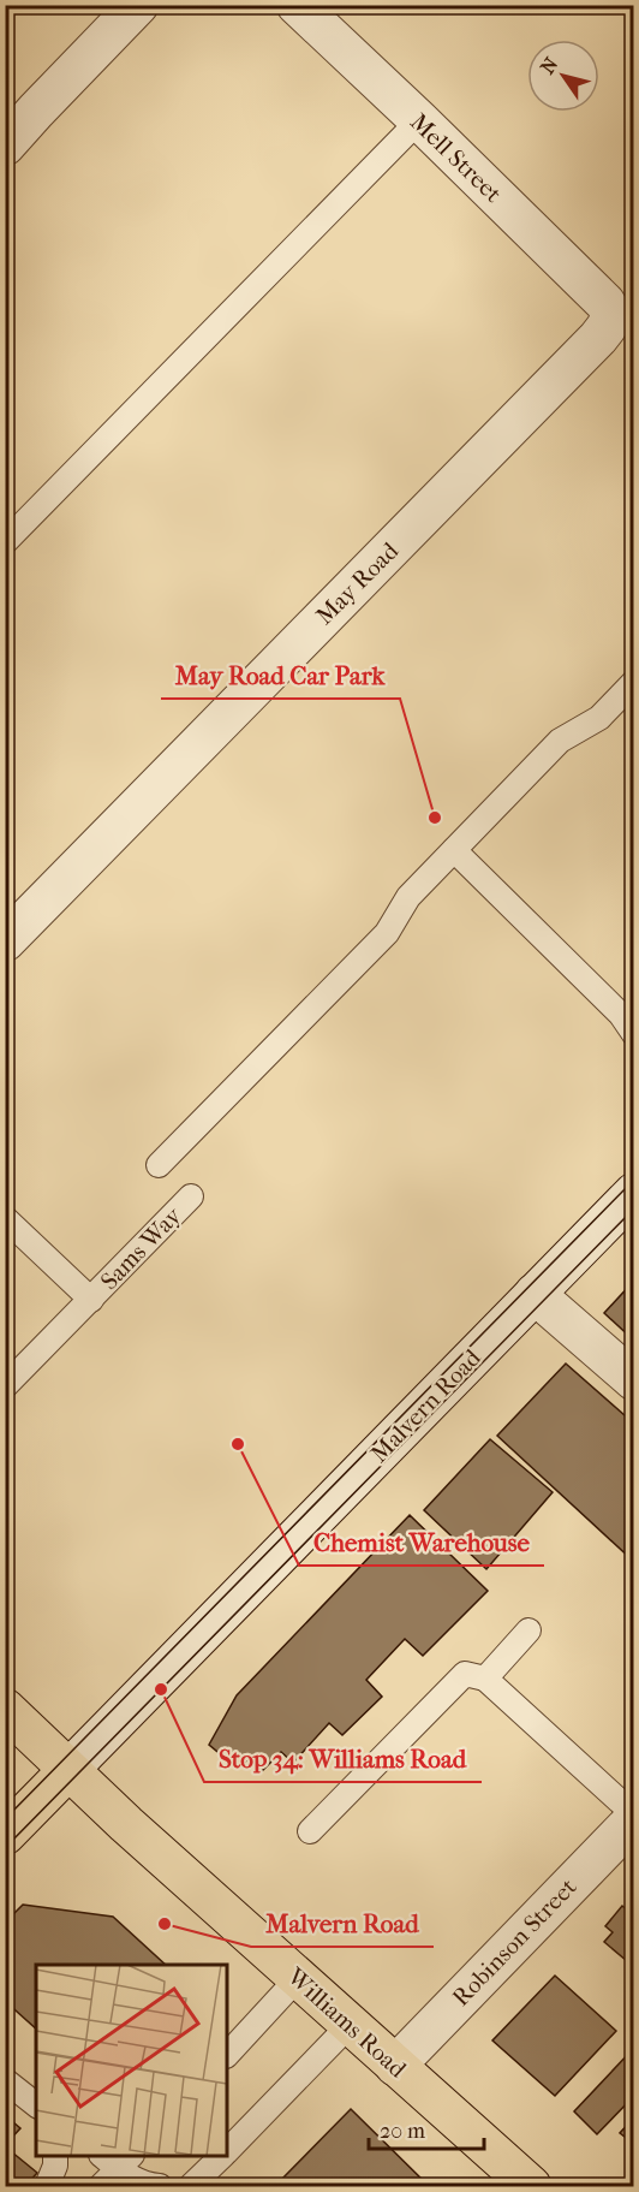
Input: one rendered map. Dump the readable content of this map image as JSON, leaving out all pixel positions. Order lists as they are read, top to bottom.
{
  "streets": {
    "main road": ["Malvern Road", "Williams Road"],
    "street": ["Mell Street", "May Road", "Robinson Street"],
    "lane": ["Sams Way"]
  },
  "crossings": [
    ["Mell Street", "May Road"],
    ["Malvern Road", "Williams Road"],
    ["Robinson Street", "Williams Road"]
  ],
  "places": [
    "May Road Car Park",
    "Chemist Warehouse",
    "Stop 34: Williams Road",
    "Malvern Road"
  ],
  "scale_bar": "20 m",
  "north": "top left"
}
